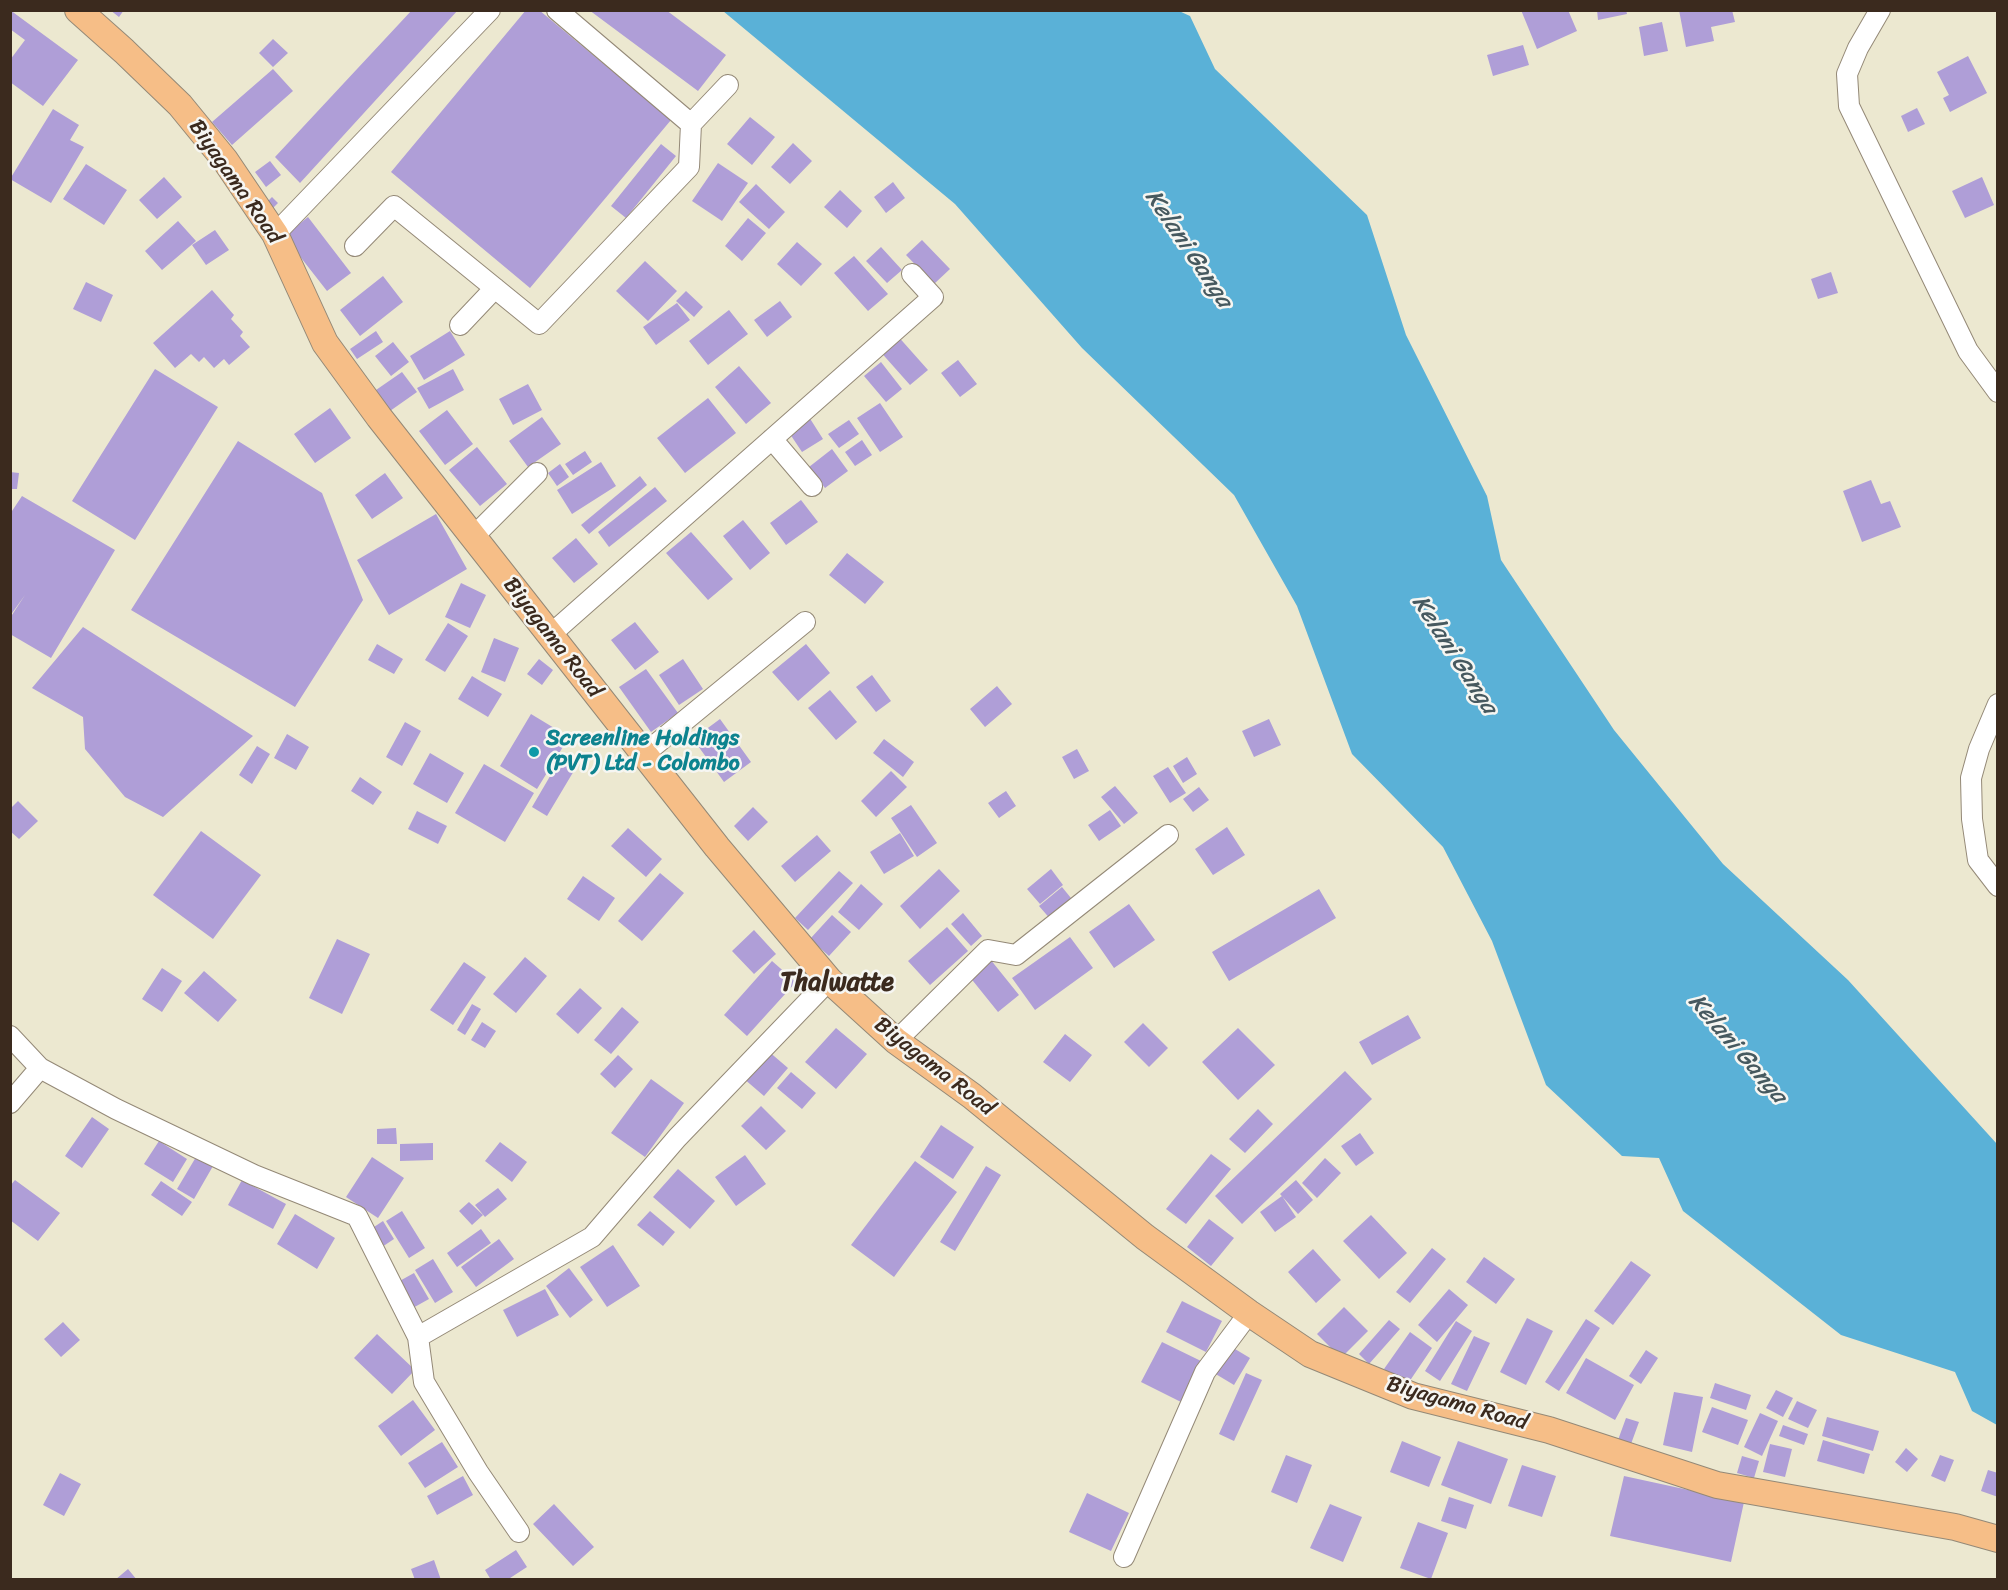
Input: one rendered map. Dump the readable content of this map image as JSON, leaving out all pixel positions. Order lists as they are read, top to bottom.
{
  "streets": {
    "main road": ["Biyagama Road"]
  },
  "districts": ["Thalwatte"],
  "water": ["Kelani Ganga"],
  "places": ["Screenline Holdings (PVT) Ltd - Colombo"]
}
